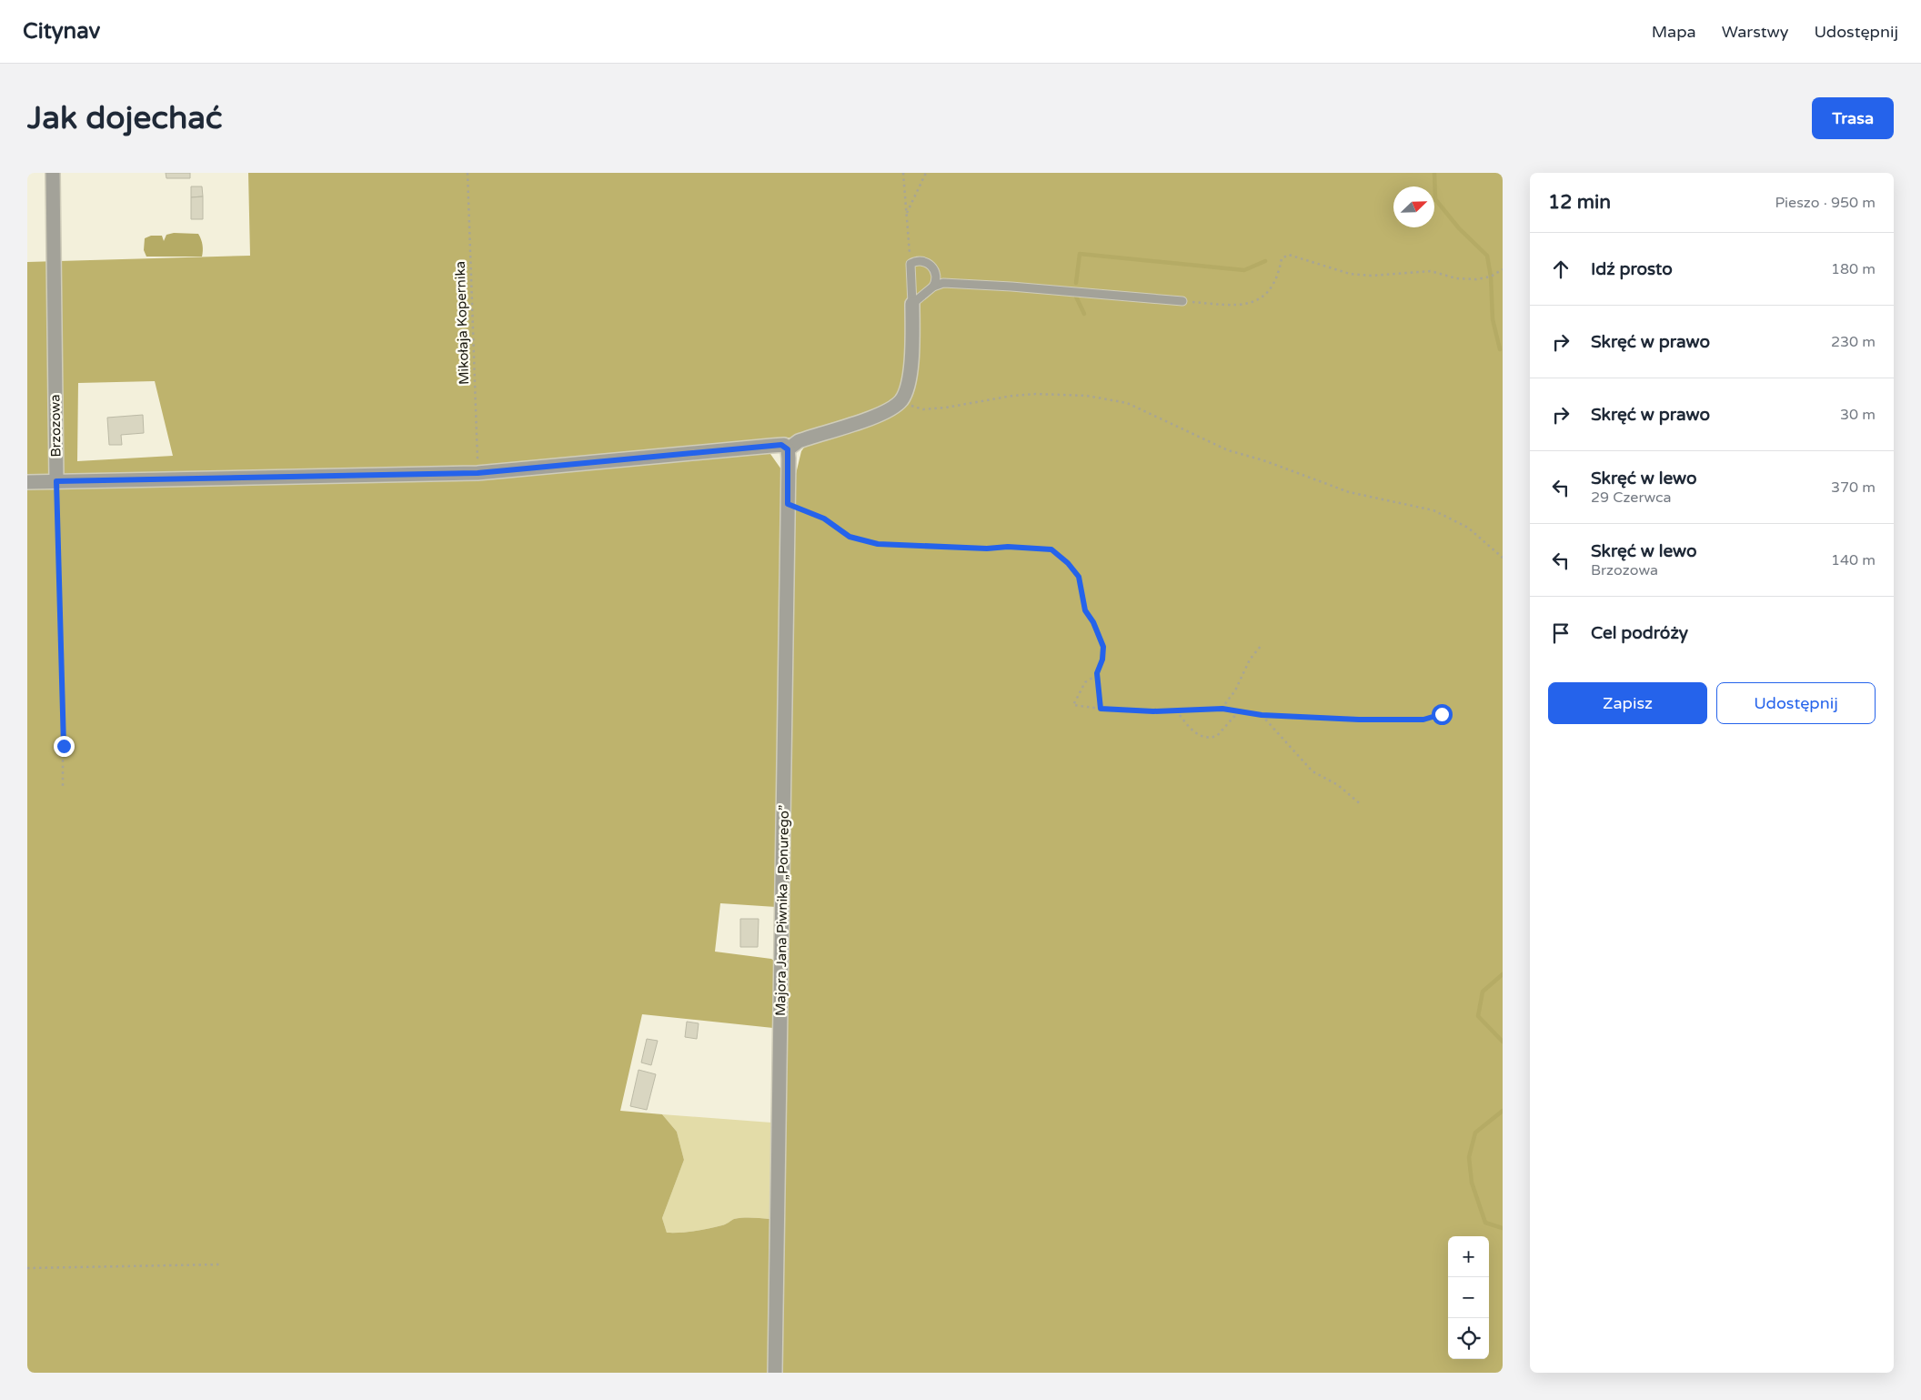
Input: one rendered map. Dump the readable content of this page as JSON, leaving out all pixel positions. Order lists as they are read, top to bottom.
{
  "streets": {
    "street": ["Brzozowa", "Majora Jana Piwnika „Ponurego”"],
    "path": ["Mikołaja Kopernika"]
  },
  "north": "top right",
  "page": {
    "header": "Citynav",
    "nav": ["Mapa", "Warstwy", "Udostępnij"],
    "buttons": [
      "Trasa",
      ["Zapisz", "Udostępnij"]
    ],
    "title": "Jak dojechać",
    "heading": ["12 min", "Pieszo · 950 m"],
    "list": [
      ["Idź prosto", "180 m"],
      ["Skręć w prawo", "230 m"],
      ["Skręć w prawo", "30 m"],
      ["Skręć w lewo", "29 Czerwca", "370 m"],
      ["Skręć w lewo", "Brzozowa", "140 m"],
      "Cel podróży"
    ],
    "map_buttons": ["+", "−"]
  }
}
